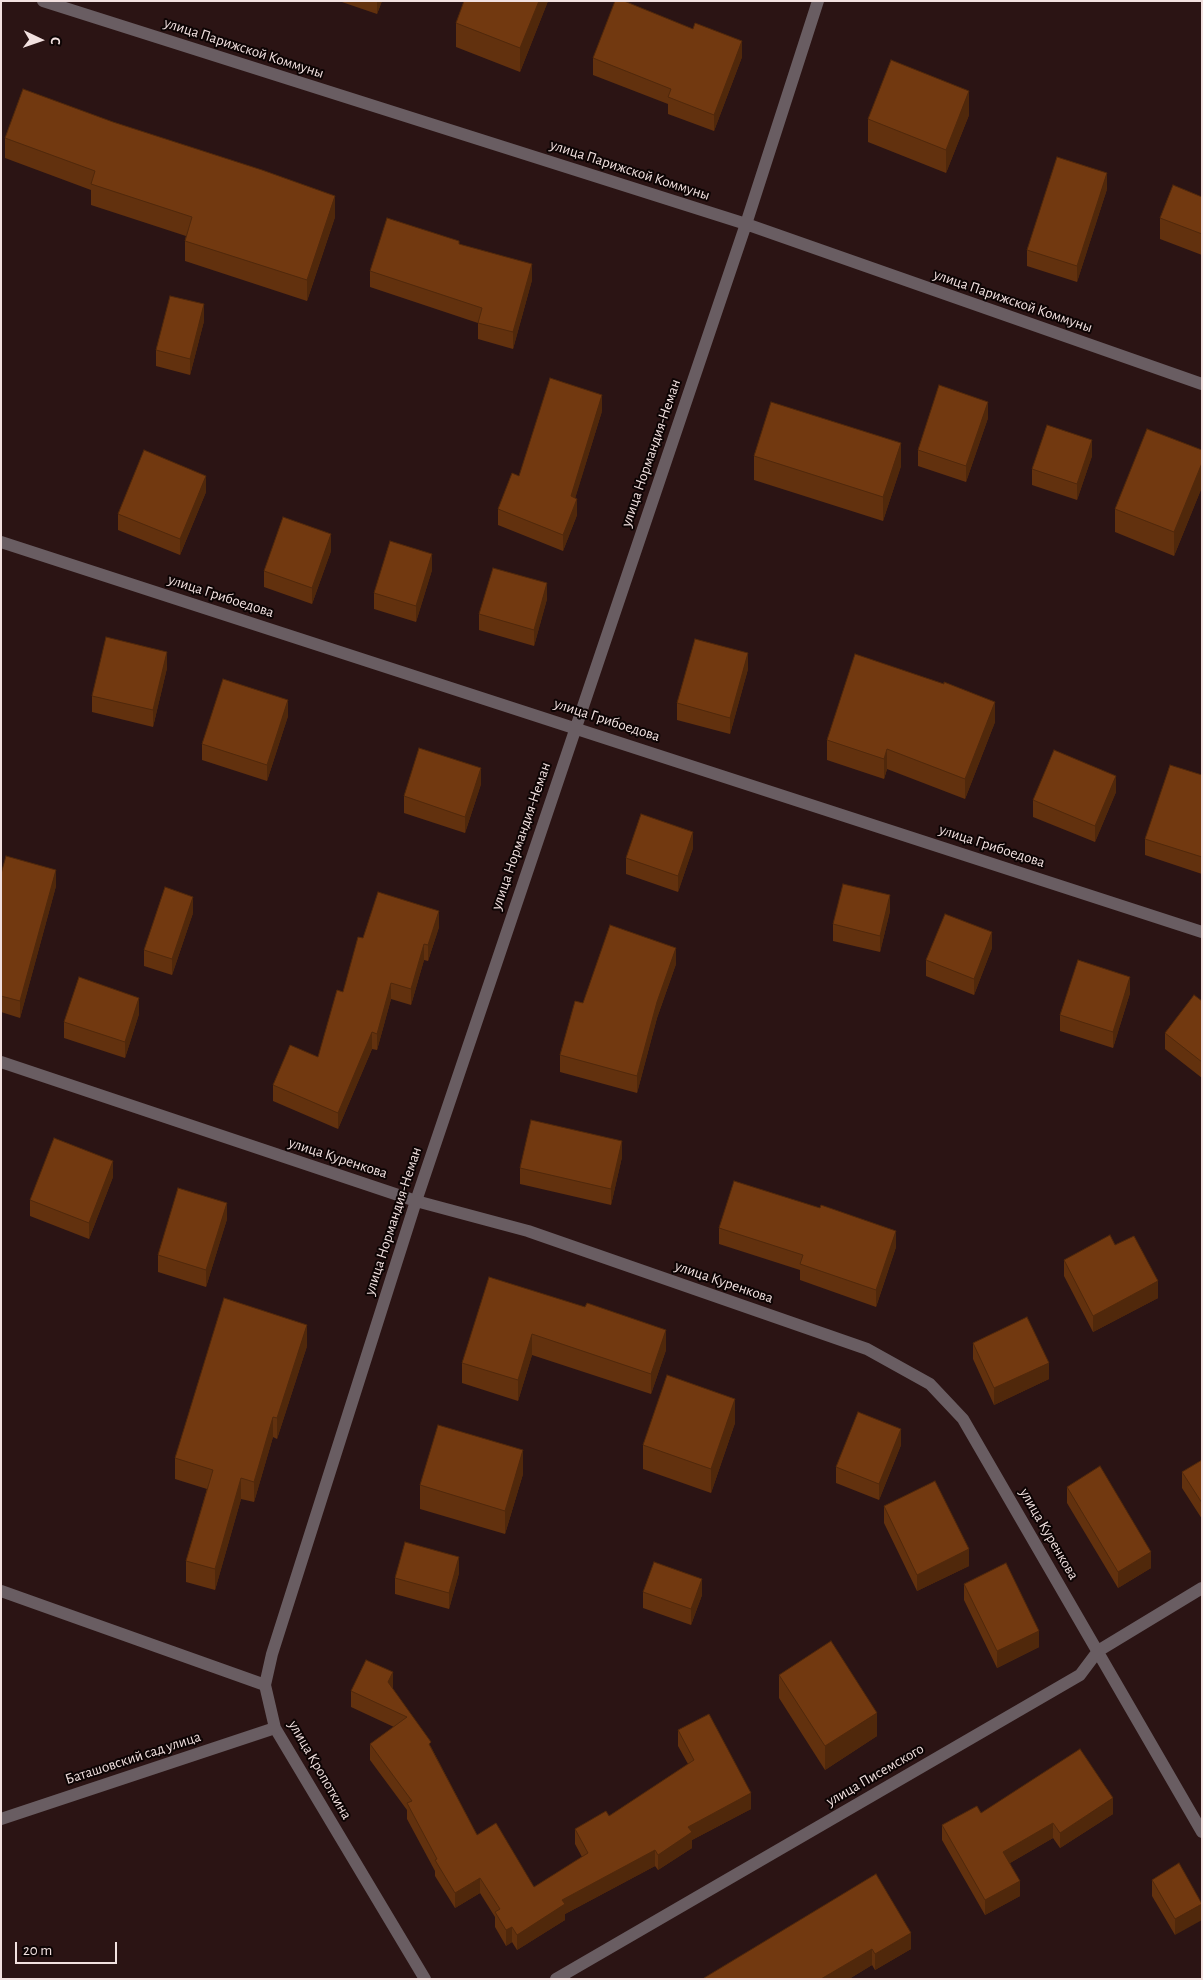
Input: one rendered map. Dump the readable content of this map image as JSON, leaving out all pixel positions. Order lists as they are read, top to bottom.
{
  "streets": {
    "street": [
      "улица Парижской Коммуны",
      "улица Нормандия-Неман",
      "улица Грибоедова",
      "улица Куренкова",
      "Баташовский сад улица",
      "улица Кропоткина",
      "улица Писемского"
    ]
  },
  "crossings": [
    ["улица Парижской Коммуны", "улица Нормандия-Неман"],
    ["улица Нормандия-Неман", "улица Грибоедова"],
    ["улица Нормандия-Неман", "улица Куренкова"],
    ["улица Нормандия-Неман", "улица Кропоткина"],
    ["улица Куренкова", "улица Писемского"],
    ["Баташовский сад улица", "улица Кропоткина"]
  ],
  "scale_bar": "20 m",
  "north": "right"
}
